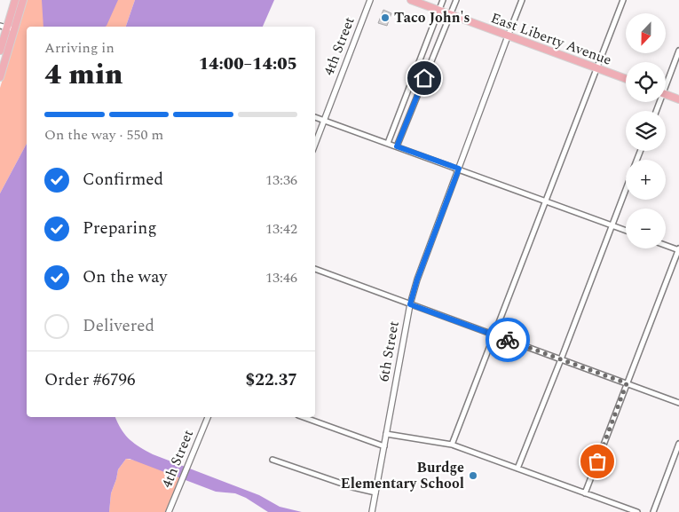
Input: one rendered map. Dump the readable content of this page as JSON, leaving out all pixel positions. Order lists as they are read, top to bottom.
{
  "streets": {
    "main road": ["East Liberty Avenue"],
    "street": ["4th Street", "6th Street"]
  },
  "crossings": [
    ["East Liberty Avenue", "6th Street"]
  ],
  "places": ["Taco John's", "Burdge Elementary School"],
  "north": "bottom",
  "page": {
    "map_buttons": ["+", "−"],
    "heading": ["4 min", "Arriving in", "14:00–14:05"],
    "panel": ["Order #6796", "$22.37"],
    "bar": "On the way · 550 m",
    "list": [
      ["Confirmed", "13:36"],
      ["Preparing", "13:42"],
      ["On the way", "13:46"],
      "Delivered"
    ]
  }
}
